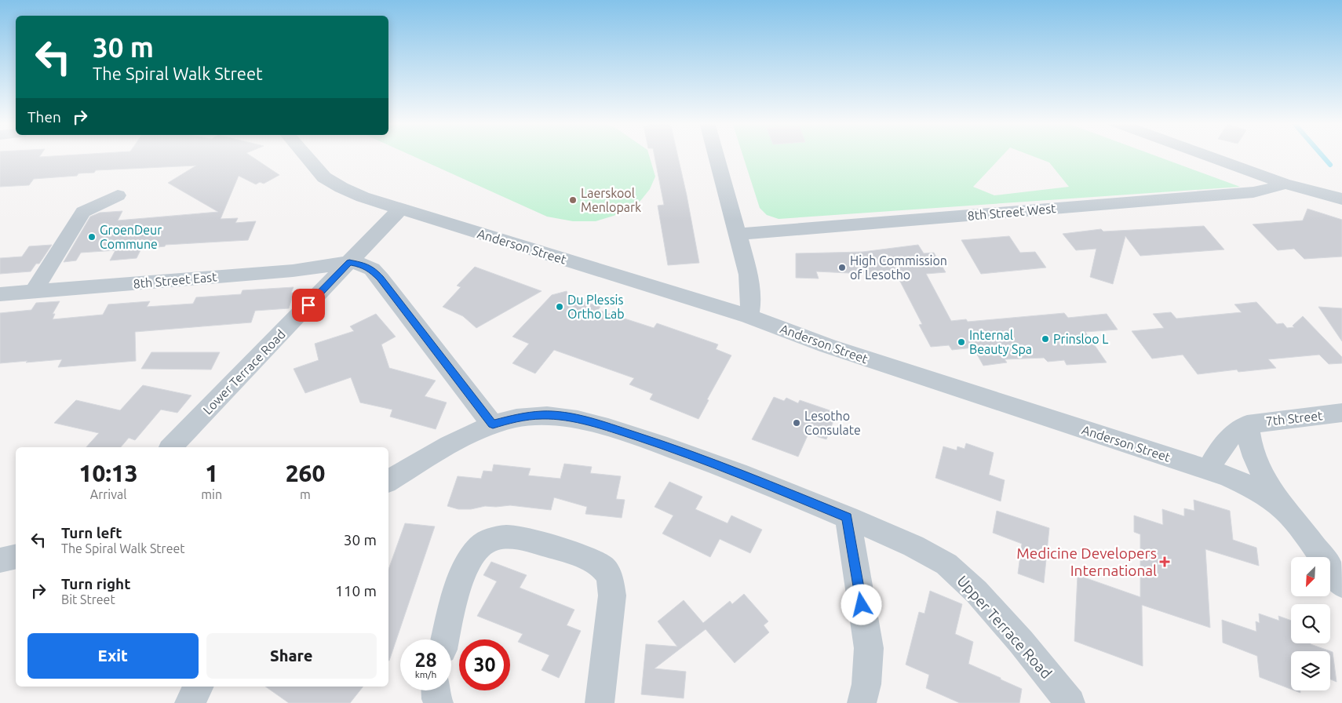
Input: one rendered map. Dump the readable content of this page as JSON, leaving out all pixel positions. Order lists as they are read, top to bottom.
{
  "streets": {
    "street": [
      "8th Street West",
      "Anderson Street",
      "8th Street East",
      "Lower Terrace Road",
      "7th Street",
      "Upper Terrace Road"
    ]
  },
  "crossings": [
    ["Anderson Street", "Lower Terrace Road"],
    ["Anderson Street", "7th Street"],
    ["8th Street East", "Lower Terrace Road"]
  ],
  "places": {
    "other": [
      "Laerskool Menlopark",
      "GroenDeur Commune",
      "High Commission of Lesotho",
      "Du Plessis Ortho Lab",
      "Prinsloo L",
      "Internal Beauty Spa",
      "Lesotho Consulate"
    ],
    "health": ["Medicine Developers International"]
  },
  "north": "bottom left",
  "page": {
    "turn": ["30 m", "The Spiral Walk Street"],
    "then": "Then",
    "eta": [
      "10:13",
      "Arrival",
      "1",
      "min",
      "260",
      "m"
    ],
    "list": [
      {
        "name": "Turn left",
        "note": "The Spiral Walk Street",
        "value": "30 m"
      },
      {
        "name": "Turn right",
        "note": "Bit Street",
        "value": "110 m"
      }
    ],
    "buttons": ["Exit", "Share"],
    "speed": "28 km/h",
    "limit": "30"
  }
}
